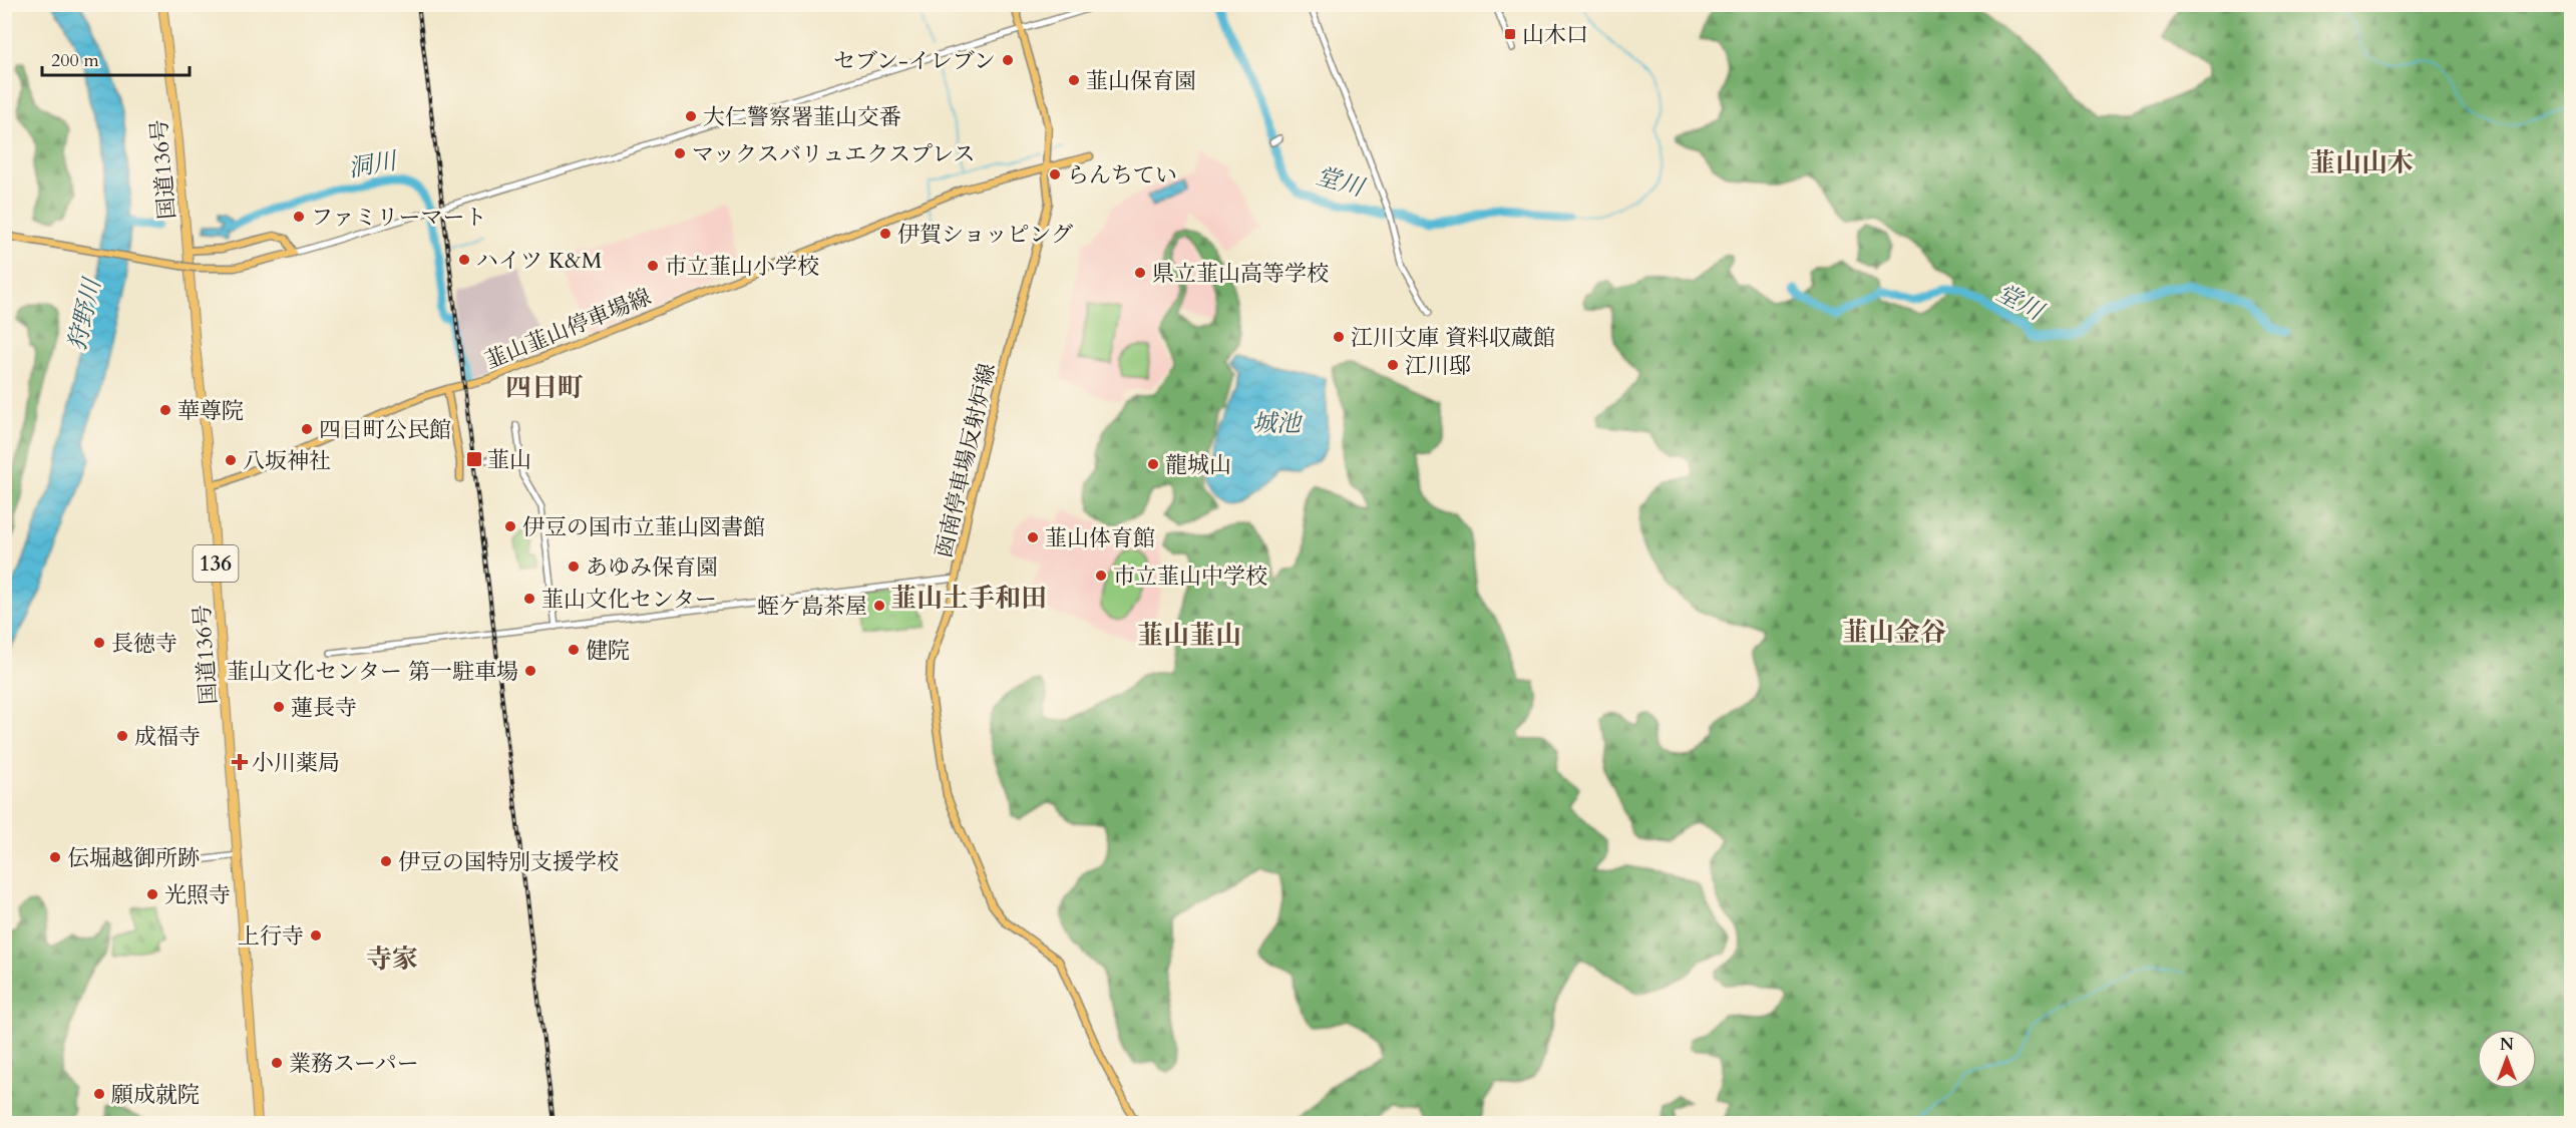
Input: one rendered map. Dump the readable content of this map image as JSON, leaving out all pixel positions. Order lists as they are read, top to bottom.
{
  "streets": {
    "highway": ["国道136号", "136"],
    "main road": ["韮山韮山停車場線", "函南停車場反射炉線"]
  },
  "crossings": [
    ["国道136号", "韮山韮山停車場線"],
    ["韮山韮山停車場線", "函南停車場反射炉線"]
  ],
  "districts": [
    "韮山山木",
    "四日町",
    "韮山土手和田",
    "韮山金谷",
    "韮山韮山",
    "寺家"
  ],
  "water": [
    "洞川",
    "堂川",
    "狩野川",
    "城池"
  ],
  "places": {
    "transit": ["山木口", "韮山"],
    "other": [
      "セブン-イレブン",
      "韮山保育園",
      "大仁警察署韮山交番",
      "マックスバリュエクスプレス",
      "らんちてい",
      "ファミリーマート",
      "伊賀ショッピング",
      "ハイツ K&M",
      "市立韮山小学校",
      "県立韮山高等学校",
      "江川文庫 資料収蔵館",
      "江川邸",
      "華尊院",
      "四日町公民館",
      "八坂神社",
      "龍城山",
      "伊豆の国市立韮山図書館",
      "韮山体育館",
      "あゆみ保育園",
      "市立韮山中学校",
      "韮山文化センター",
      "蛭ケ島茶屋",
      "長徳寺",
      "健院",
      "韮山文化センター 第一駐車場",
      "蓮長寺",
      "成福寺",
      "伝堀越御所跡",
      "伊豆の国特別支援学校",
      "光照寺",
      "上行寺",
      "業務スーパー",
      "願成就院"
    ],
    "health": ["小川薬局"]
  },
  "scale_bar": "200 m",
  "north": "top"
}
